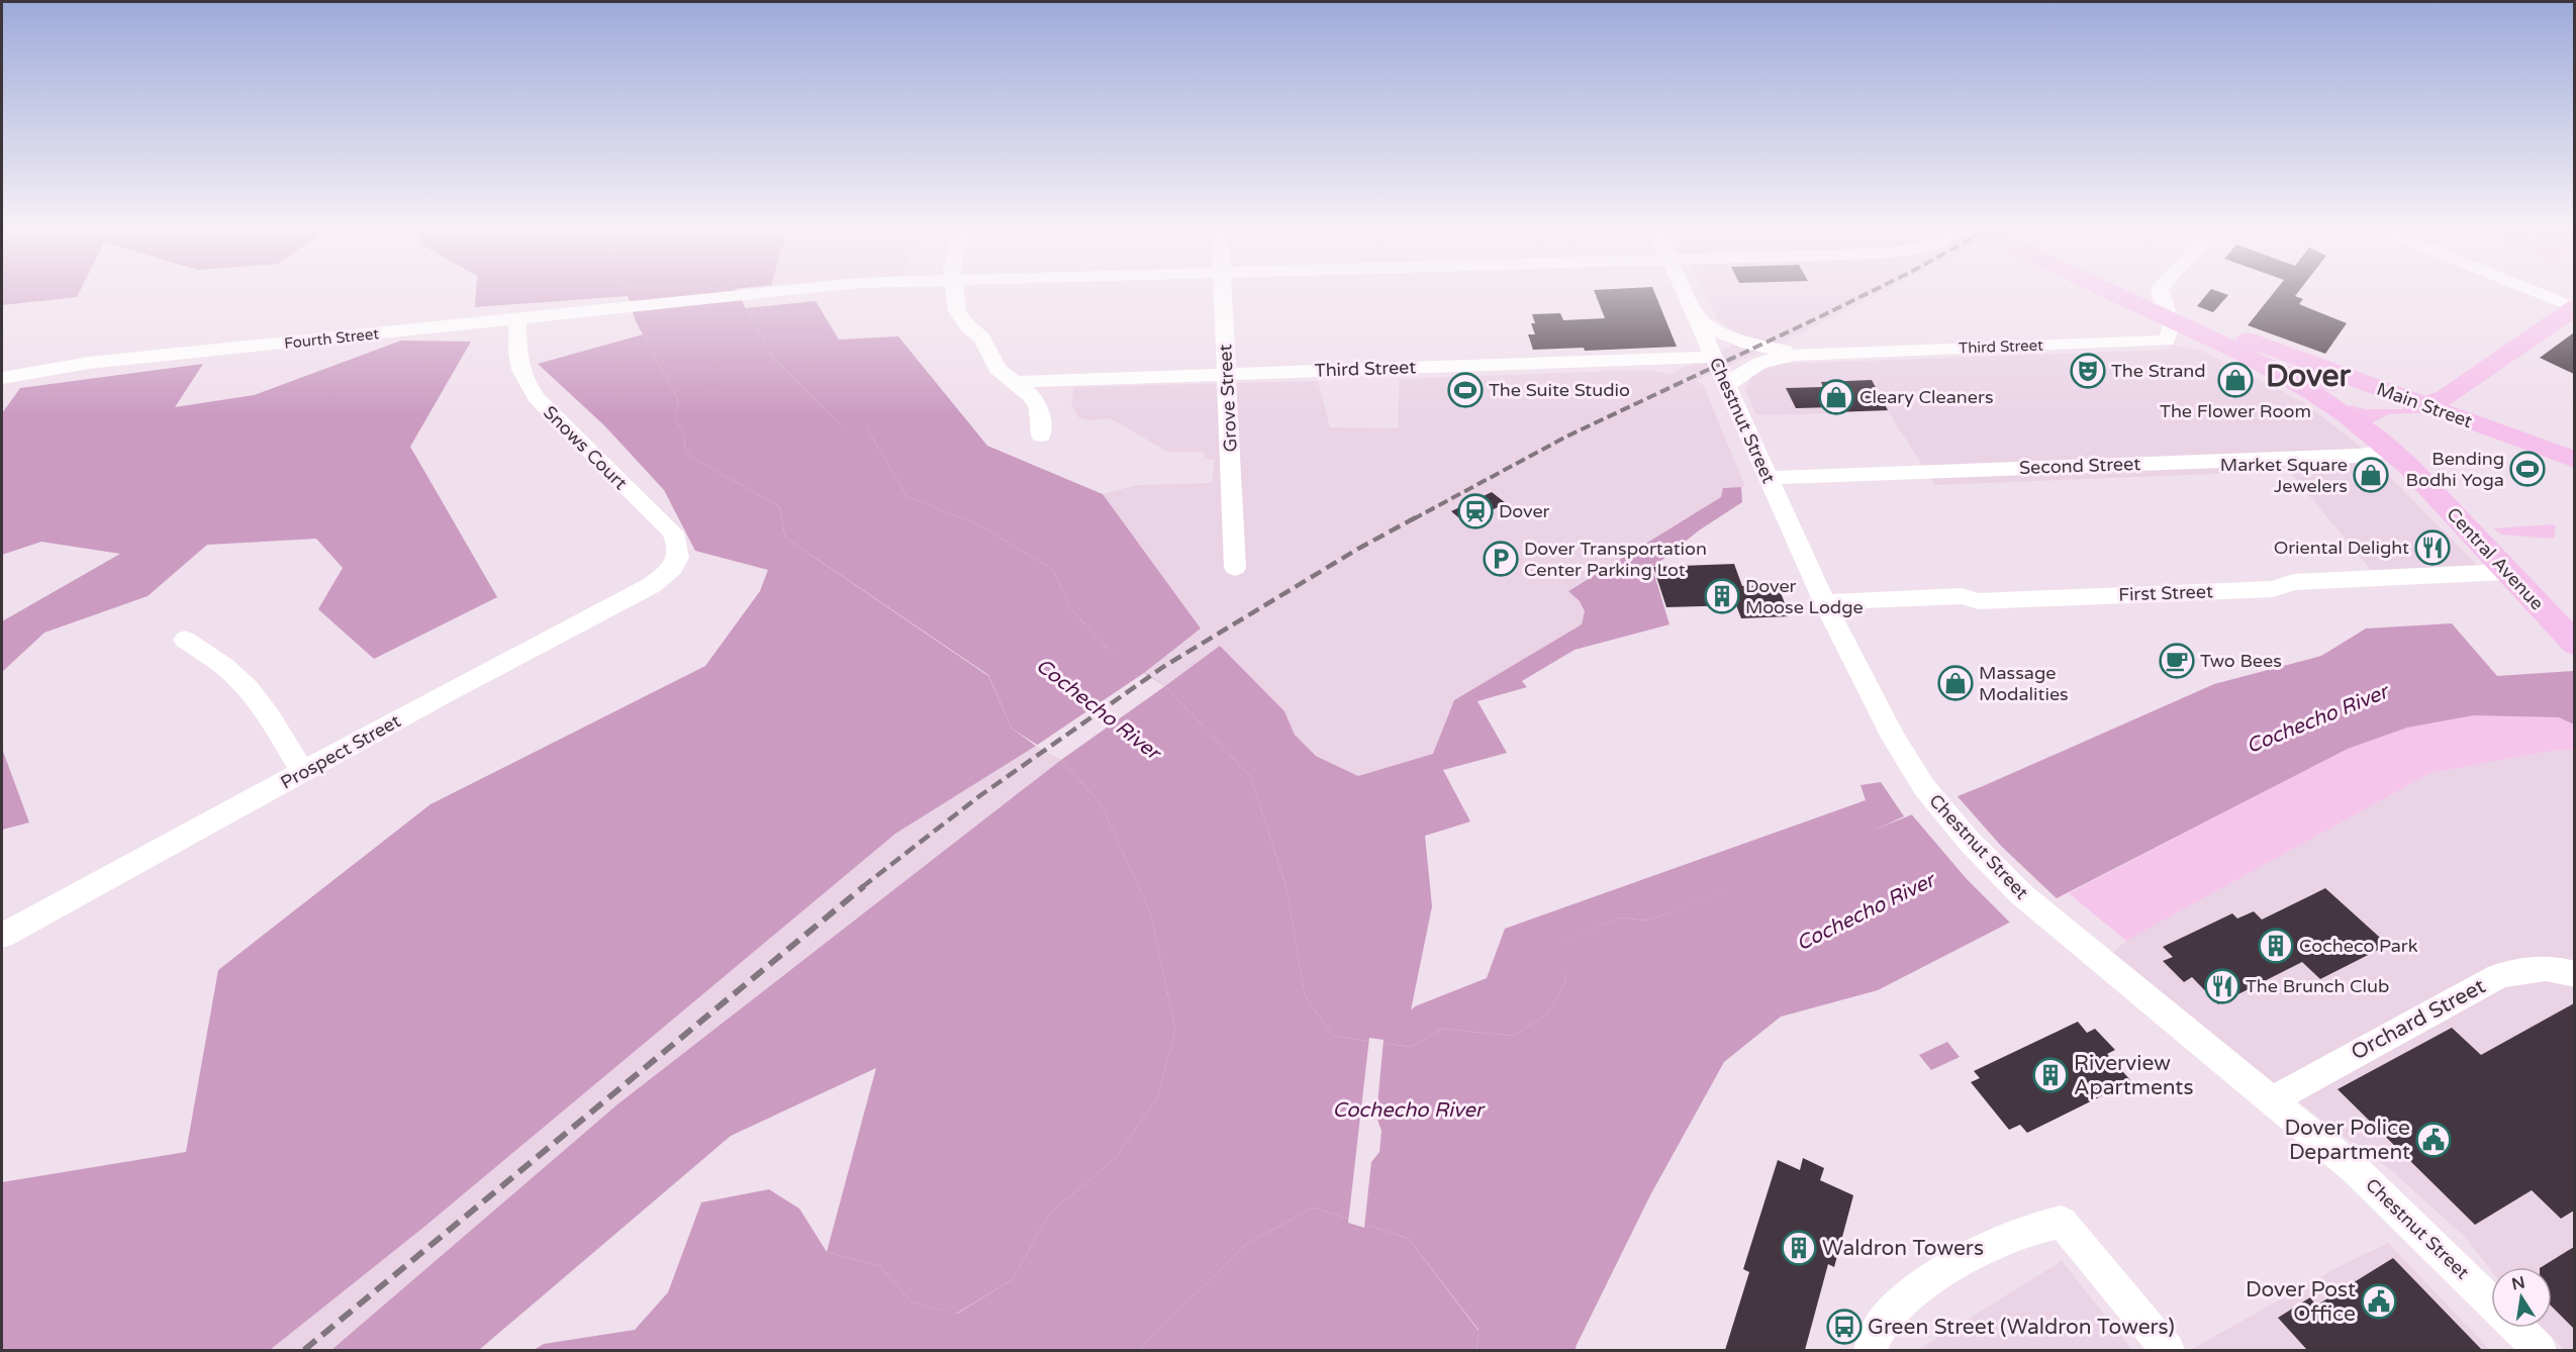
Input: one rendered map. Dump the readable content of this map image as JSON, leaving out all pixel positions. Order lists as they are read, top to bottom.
{
  "streets": {
    "main road": ["Main Street", "Central Avenue"],
    "street": [
      "Fourth Street",
      "Third Street",
      "Grove Street",
      "Chestnut Street",
      "Snows Court",
      "Second Street",
      "First Street",
      "Prospect Street",
      "Orchard Street"
    ]
  },
  "crossings": [
    ["Fourth Street", "Snows Court"],
    ["Third Street", "Grove Street"],
    ["Third Street", "Chestnut Street"],
    ["Third Street", "Central Avenue"],
    ["Chestnut Street", "Second Street"],
    ["Chestnut Street", "First Street"],
    ["Chestnut Street", "Orchard Street"],
    ["Snows Court", "Prospect Street"],
    ["Second Street", "Central Avenue"],
    ["Central Avenue", "First Street"]
  ],
  "districts": ["Dover"],
  "water": ["Cochecho River"],
  "places": {
    "theatre": ["The Strand"],
    "shop": [
      "The Flower Room",
      "Cleary Cleaners",
      "Market Square Jewelers",
      "Massage Modalities"
    ],
    "sports": ["The Suite Studio", "Bending Bodhi Yoga"],
    "station": ["Dover"],
    "restaurant": ["Oriental Delight", "The Brunch Club"],
    "parking": ["Dover Transportation Center Parking Lot"],
    "building": [
      "Dover Moose Lodge",
      "Cocheco Park",
      "Riverview Apartments",
      "Waldron Towers"
    ],
    "cafe": ["Two Bees"],
    "public building": ["Dover Police Department", "Dover Post Office"],
    "bus stop": ["Green Street (Waldron Towers)"]
  },
  "north": "top"
}
